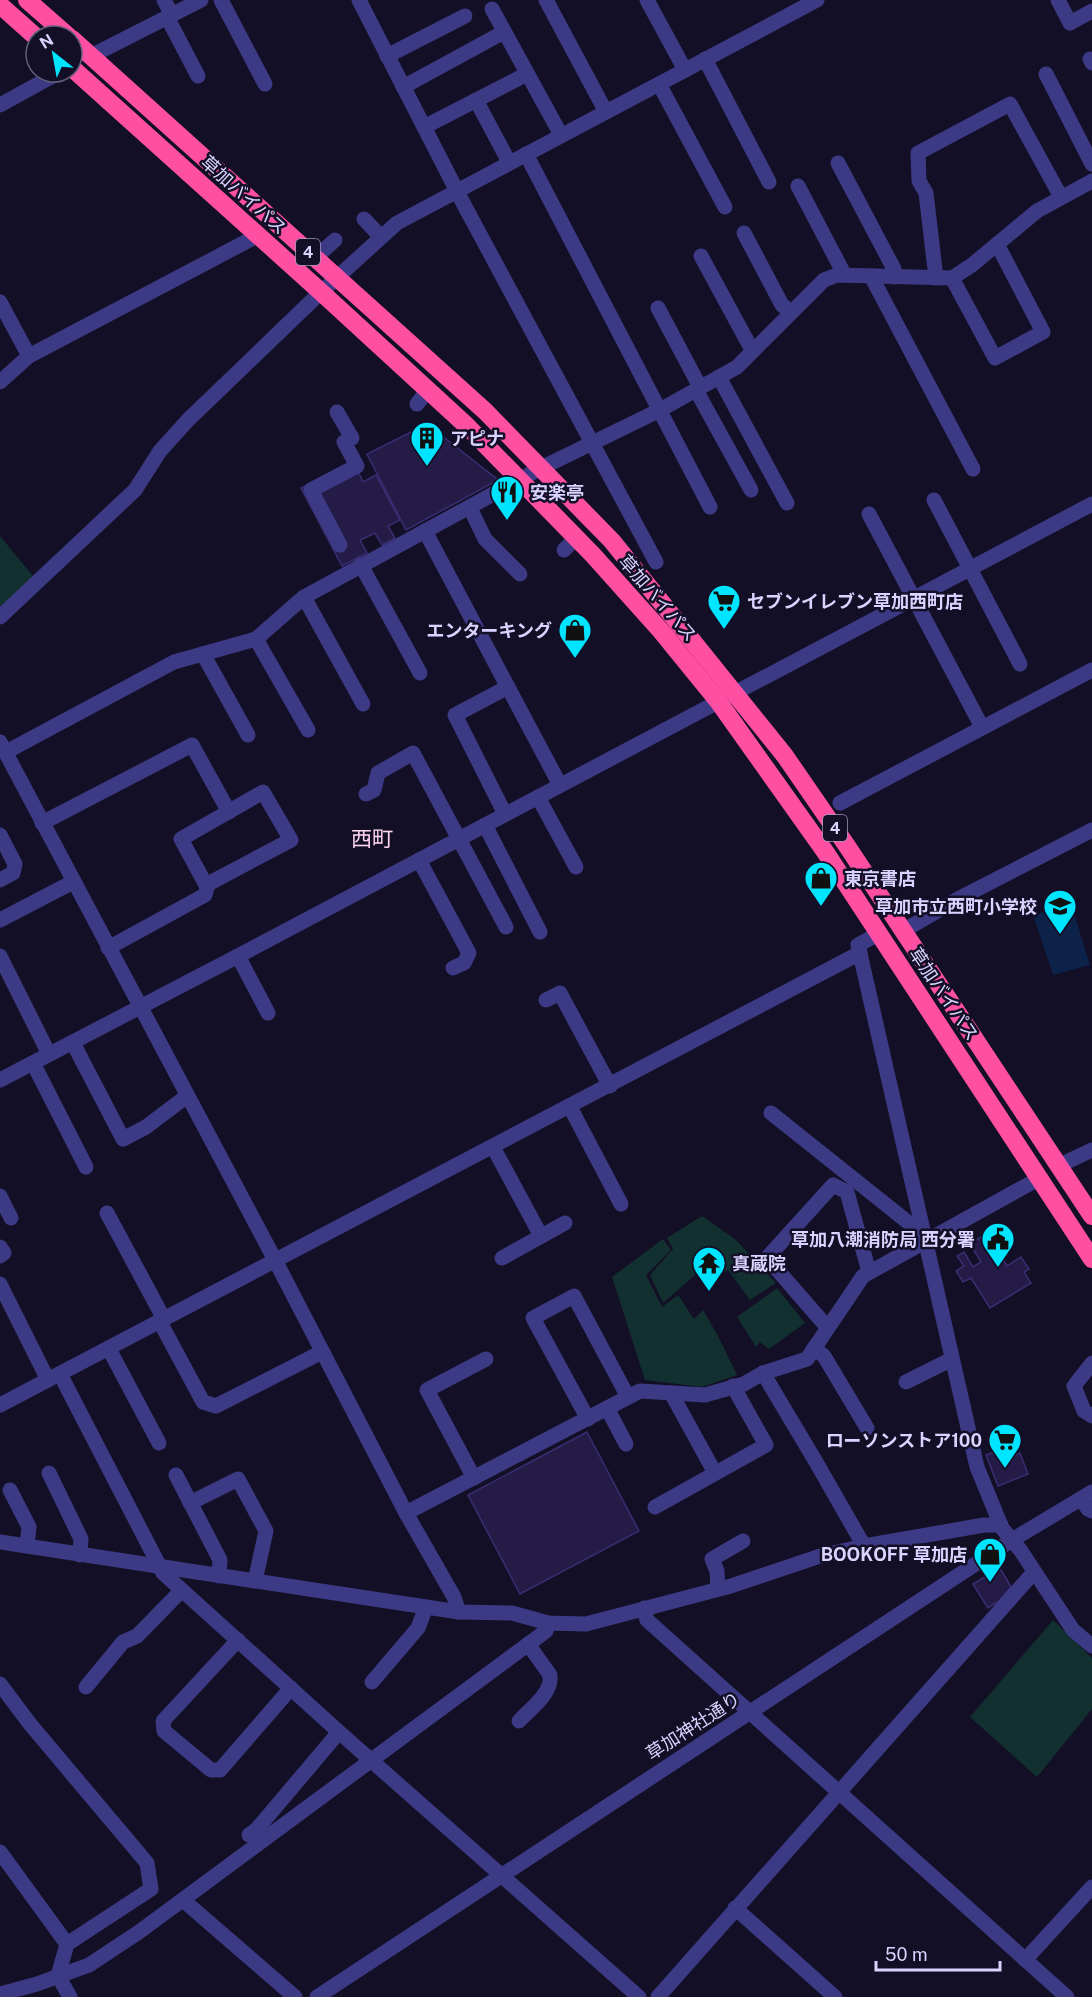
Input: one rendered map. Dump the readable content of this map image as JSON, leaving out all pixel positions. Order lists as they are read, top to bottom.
{
  "streets": {
    "highway": ["草加バイパス", "4"],
    "street": ["草加神社通り"]
  },
  "districts": ["西町"],
  "places": {
    "building": ["アピナ"],
    "restaurant": ["安楽亭"],
    "supermarket": ["セブンイレブン草加西町店", "ローソンストア100"],
    "shop": ["エンターキング", "東京書店", "BOOKOFF 草加店"],
    "school or university": ["草加市立西町小学校"],
    "public building": ["草加八潮消防局 西分署"],
    "temple": ["真蔵院"]
  },
  "scale_bar": "50 m",
  "north": "top left"
}
